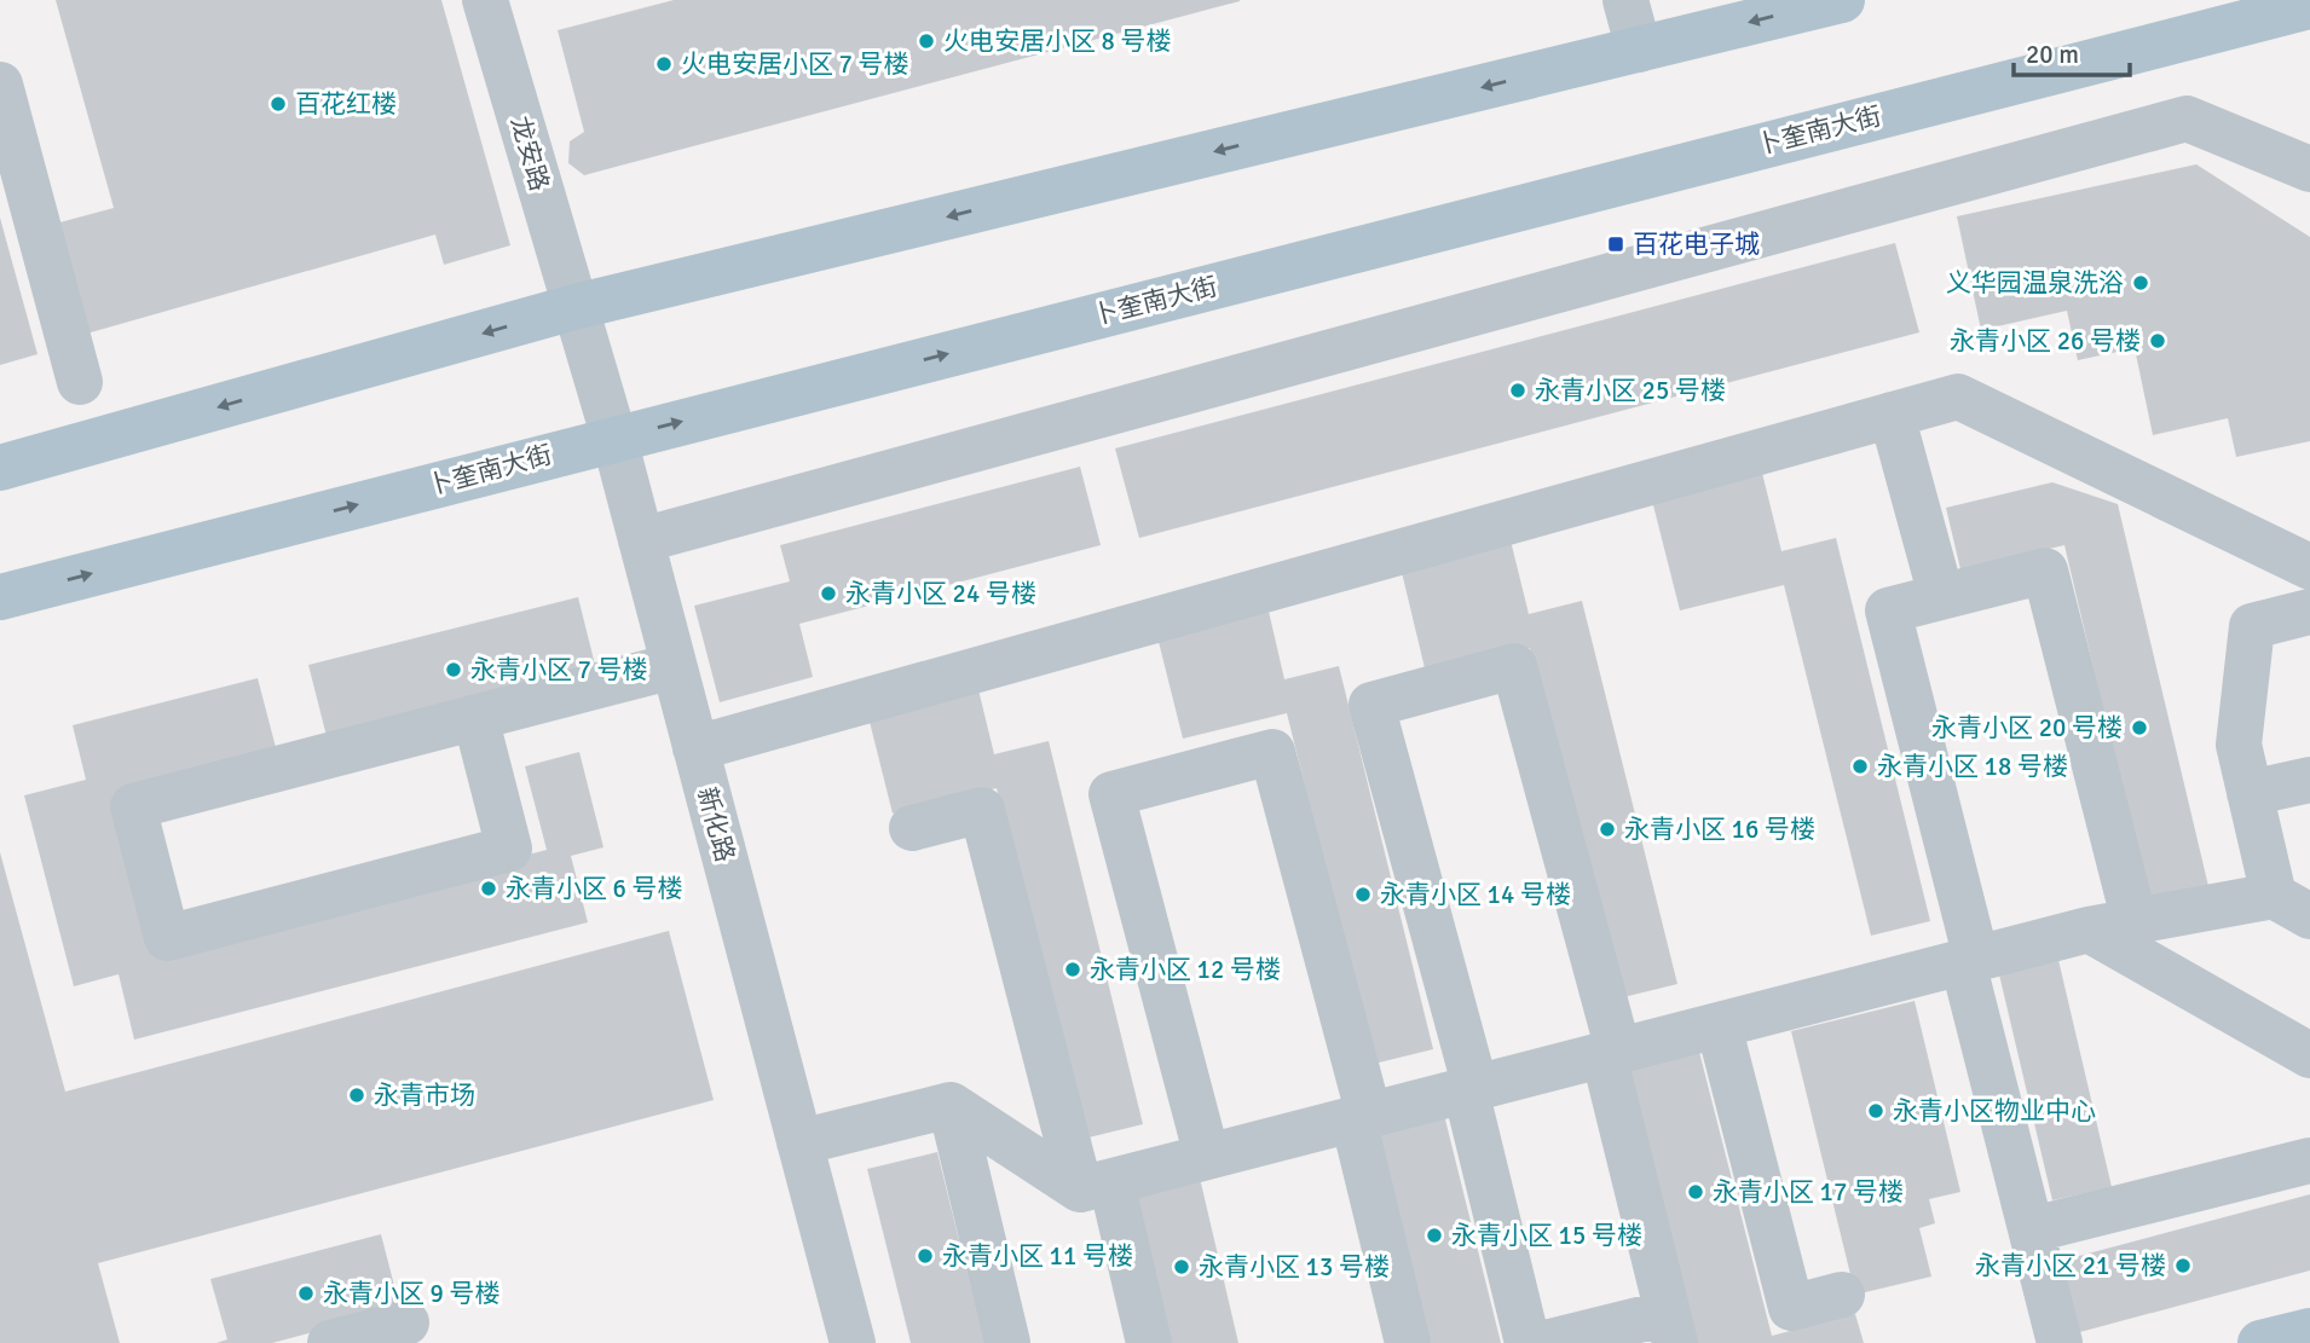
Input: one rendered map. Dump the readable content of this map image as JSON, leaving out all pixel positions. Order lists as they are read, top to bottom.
{
  "streets": {
    "main road": ["卜奎南大街"],
    "street": ["龙安路", "新化路"]
  },
  "crossings": [
    ["卜奎南大街", "新化路"],
    ["龙安路", "新化路"]
  ],
  "places": {
    "other": [
      "火电安居小区 8 号楼",
      "火电安居小区 7 号楼",
      "百花红楼",
      "义华园温泉洗浴",
      "永青小区 26 号楼",
      "永青小区 25 号楼",
      "永青小区 24 号楼",
      "永青小区 7 号楼",
      "永青小区 20 号楼",
      "永青小区 18 号楼",
      "永青小区 16 号楼",
      "永青小区 6 号楼",
      "永青小区 14 号楼",
      "永青小区 12 号楼",
      "永青市场",
      "永青小区物业中心",
      "永青小区 17 号楼",
      "永青小区 15 号楼",
      "永青小区 11 号楼",
      "永青小区 21 号楼",
      "永青小区 13 号楼",
      "永青小区 9 号楼"
    ],
    "transit": ["百花电子城"]
  },
  "scale_bar": "20 m"
}
